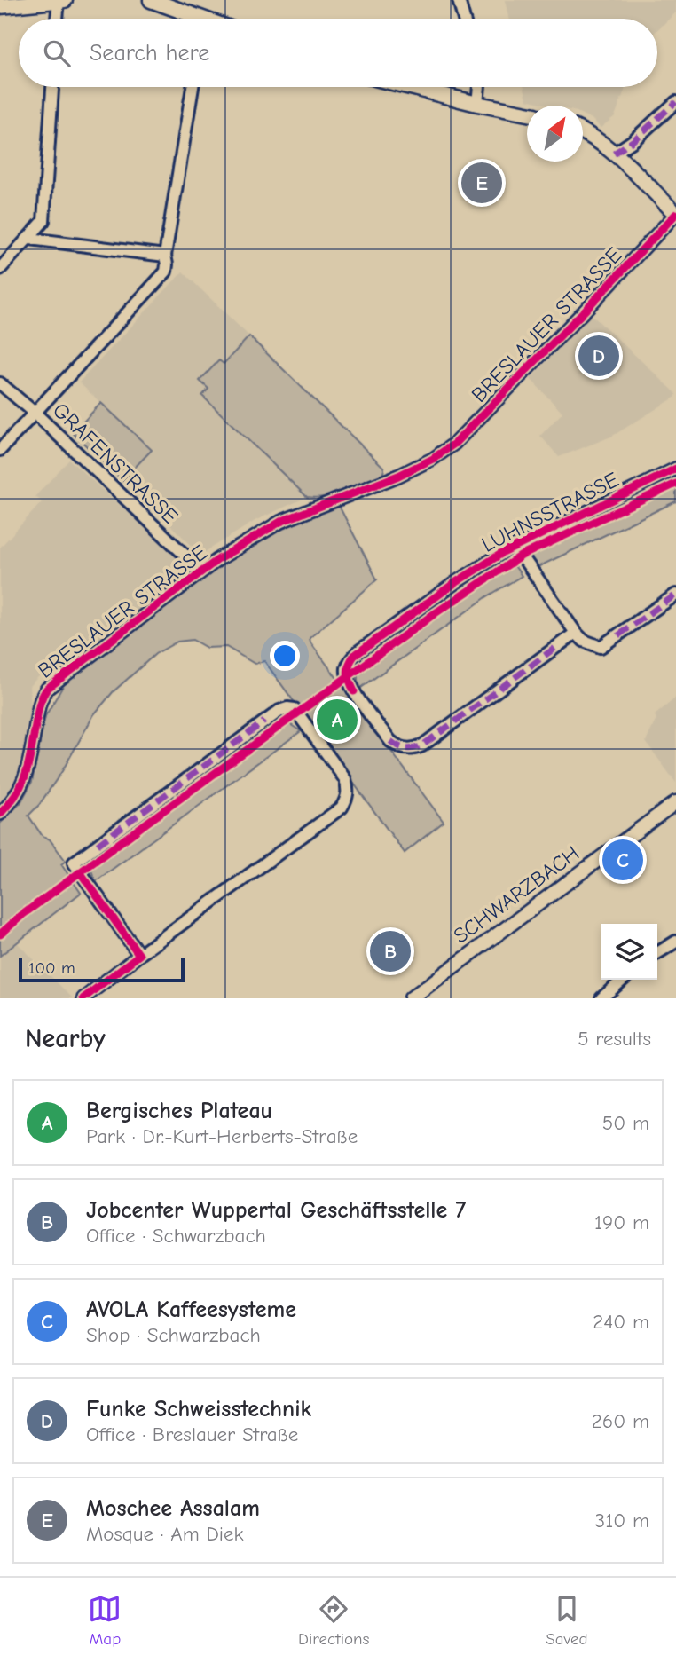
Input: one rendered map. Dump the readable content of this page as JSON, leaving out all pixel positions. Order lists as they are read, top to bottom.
{
  "streets": {
    "street": [
      "BRESLAUER STRASSE",
      "GRAFENSTRASSE",
      "LUHNSSTRASSE",
      "SCHWARZBACH"
    ]
  },
  "crossings": [
    ["BRESLAUER STRASSE", "GRAFENSTRASSE"]
  ],
  "scale_bar": "100 m",
  "north": "top right",
  "page": {
    "search": "Search here",
    "pins": [
      "E",
      "D",
      "A",
      "C",
      "B"
    ],
    "scale": "100 m",
    "heading": ["Nearby", "5 results"],
    "list": [
      {
        "mark": "A",
        "name": "Bergisches Plateau",
        "note": "Park · Dr.-Kurt-Herberts-Straße",
        "value": "50 m"
      },
      {
        "mark": "B",
        "name": "Jobcenter Wuppertal Geschäftsstelle 7",
        "note": "Office · Schwarzbach",
        "value": "190 m"
      },
      {
        "mark": "C",
        "name": "AVOLA Kaffeesysteme",
        "note": "Shop · Schwarzbach",
        "value": "240 m"
      },
      {
        "mark": "D",
        "name": "Funke Schweisstechnik",
        "note": "Office · Breslauer Straße",
        "value": "260 m"
      },
      {
        "mark": "E",
        "name": "Moschee Assalam",
        "note": "Mosque · Am Diek",
        "value": "310 m"
      }
    ],
    "nav": ["Map", "Directions", "Saved"]
  }
}
